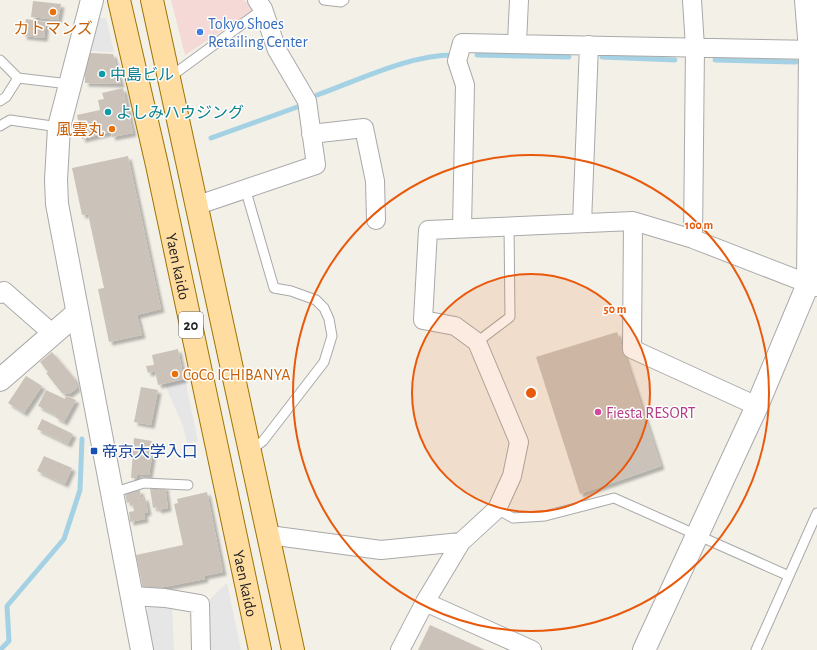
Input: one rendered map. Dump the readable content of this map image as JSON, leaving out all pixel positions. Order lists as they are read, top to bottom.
{
  "streets": {
    "main road": ["Yaen kaido", "20"]
  },
  "places": {
    "other": [
      "カトマンズ",
      "Tokyo Shoes Retailing Center",
      "中島ビル",
      "よしみハウジング",
      "風雲丸",
      "CoCo ICHIBANYA",
      "Fiesta RESORT"
    ],
    "transit": ["帝京大学入口"]
  },
  "rings": ["100 m", "50 m"]
}
